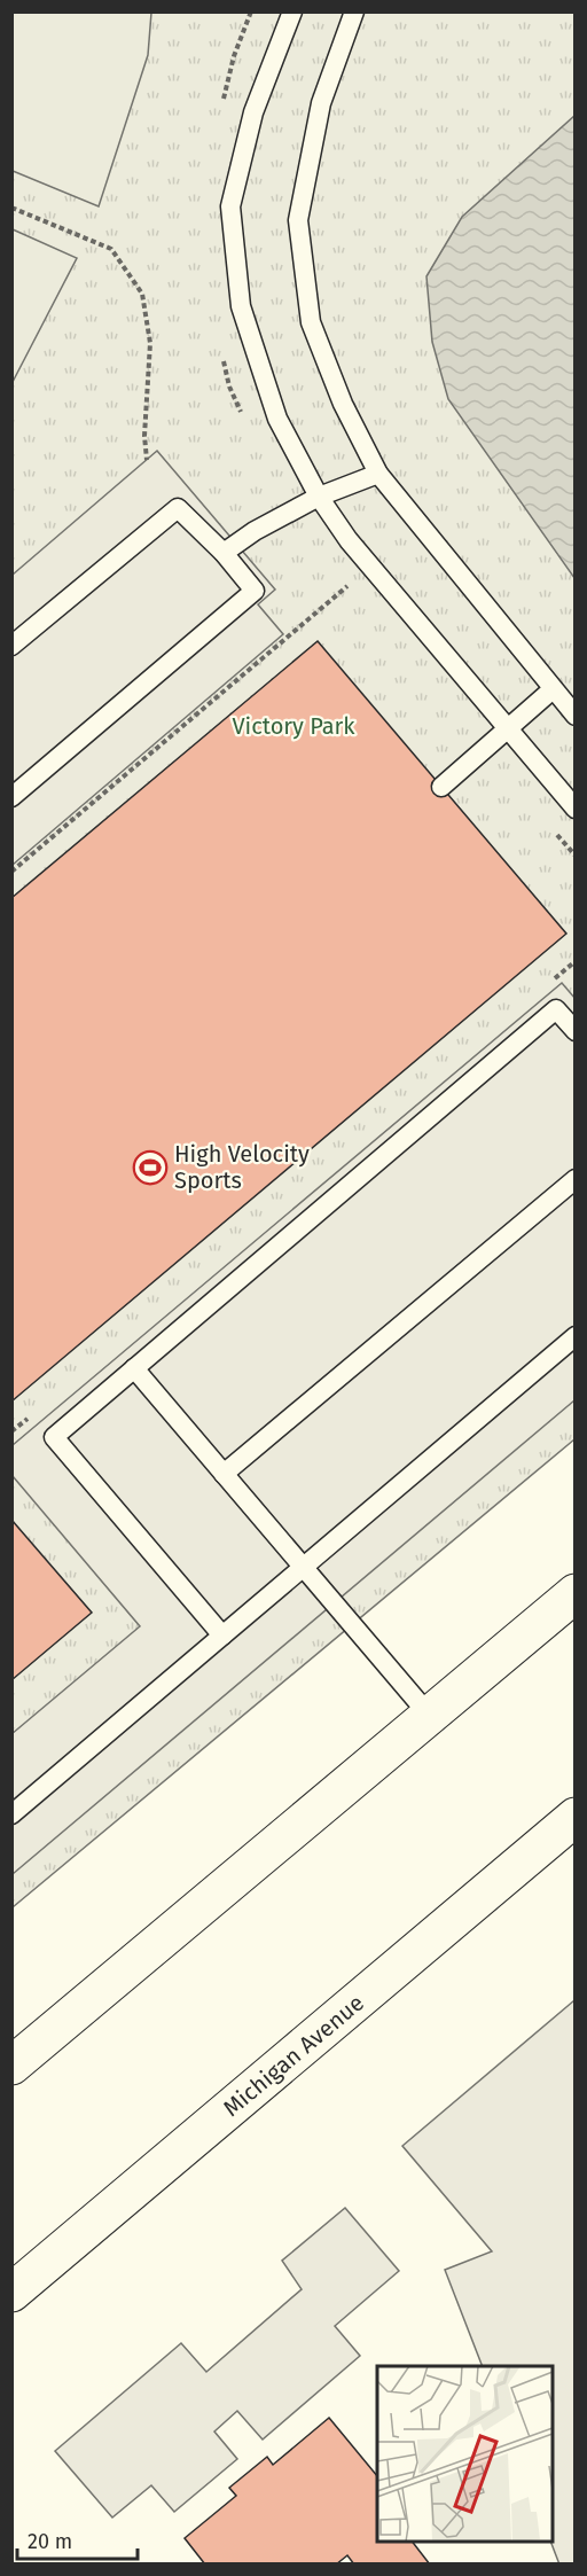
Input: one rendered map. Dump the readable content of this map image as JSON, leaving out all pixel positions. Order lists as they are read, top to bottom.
{
  "streets": {
    "main road": ["Michigan Avenue"]
  },
  "parks": ["Victory Park"],
  "places": {
    "sports": ["High Velocity Sports"]
  },
  "scale_bar": "20 m"
}
